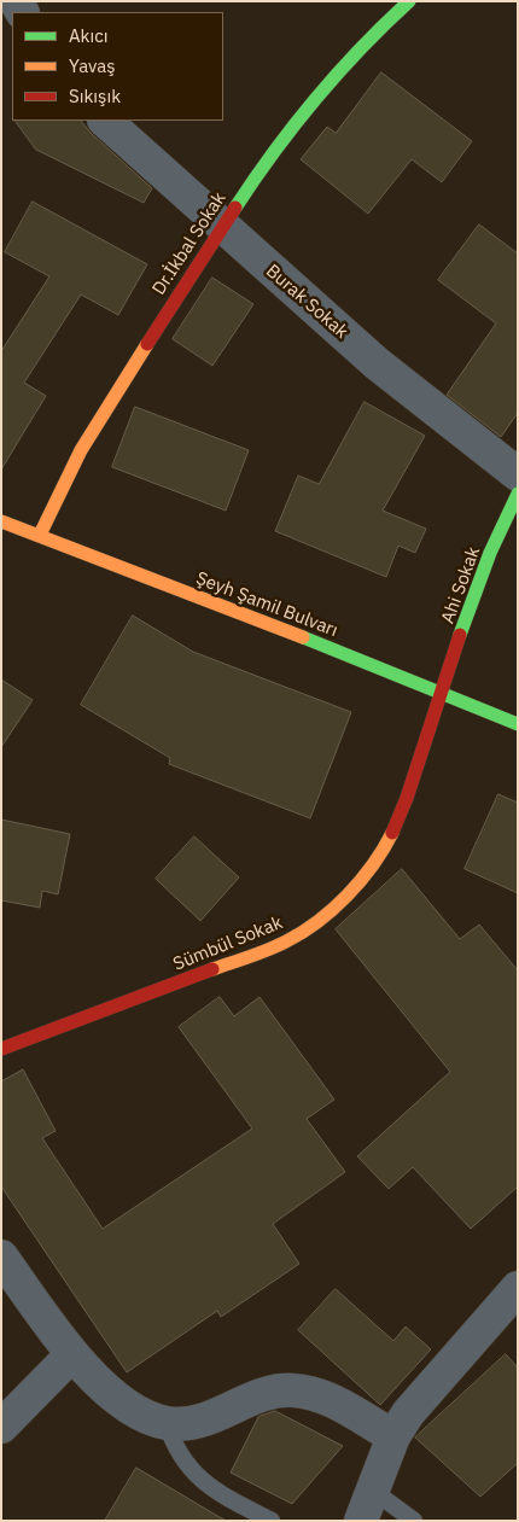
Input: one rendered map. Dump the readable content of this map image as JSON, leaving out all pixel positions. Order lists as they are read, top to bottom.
{
  "streets": {
    "street": [
      "Dr.İkbal Sokak",
      "Burak Sokak",
      "Ahi Sokak",
      "Şeyh Şamil Bulvarı",
      "Sümbül Sokak"
    ]
  },
  "crossings": [
    ["Dr.İkbal Sokak", "Burak Sokak"],
    ["Dr.İkbal Sokak", "Şeyh Şamil Bulvarı"],
    ["Ahi Sokak", "Şeyh Şamil Bulvarı"],
    ["Ahi Sokak", "Sümbül Sokak"],
    ["Şeyh Şamil Bulvarı", "Sümbül Sokak"]
  ],
  "legend": ["Akıcı", "Yavaş", "Sıkışık"]
}
